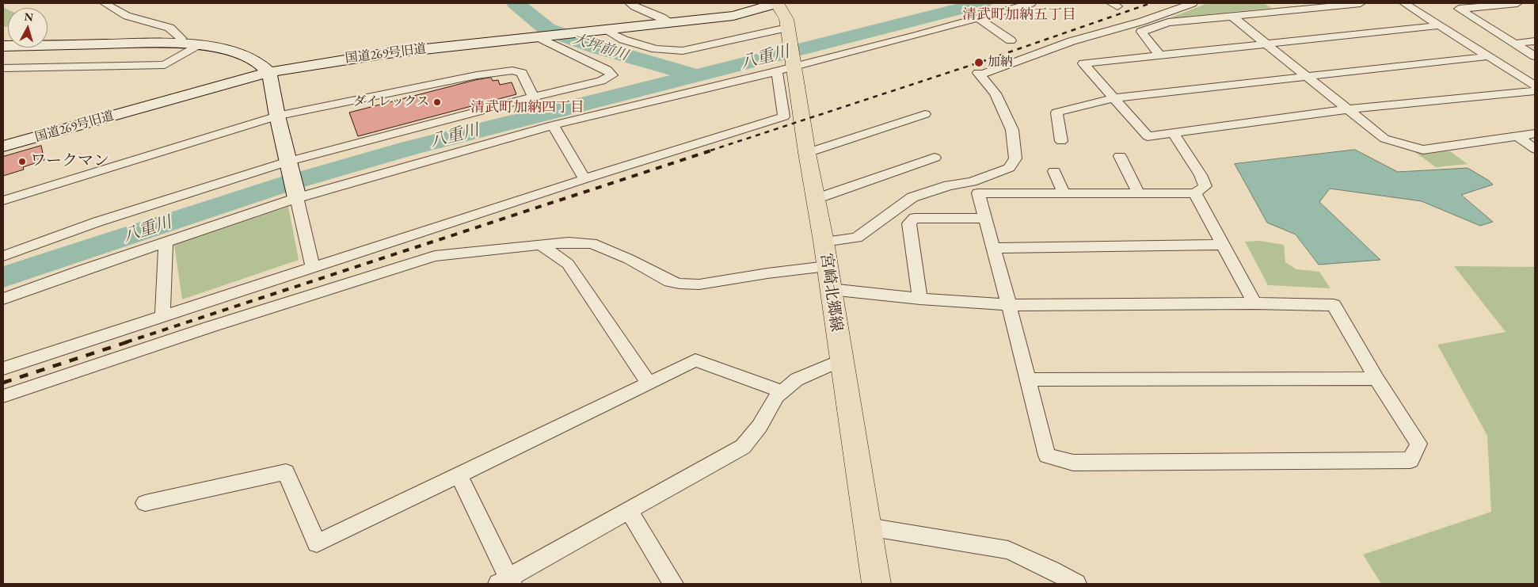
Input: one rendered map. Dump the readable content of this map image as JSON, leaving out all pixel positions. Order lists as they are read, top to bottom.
{
  "streets": {
    "main road": ["宮崎北郷線"],
    "street": ["国道269号旧道"]
  },
  "crossings": [
    ["国道269号旧道", "宮崎北郷線"]
  ],
  "districts": ["清武町加納五丁目", "清武町加納四丁目"],
  "water": ["大坪前川", "八重川"],
  "places": ["加納", "ダイレックス", "ワークマン"],
  "north": "top"
}
